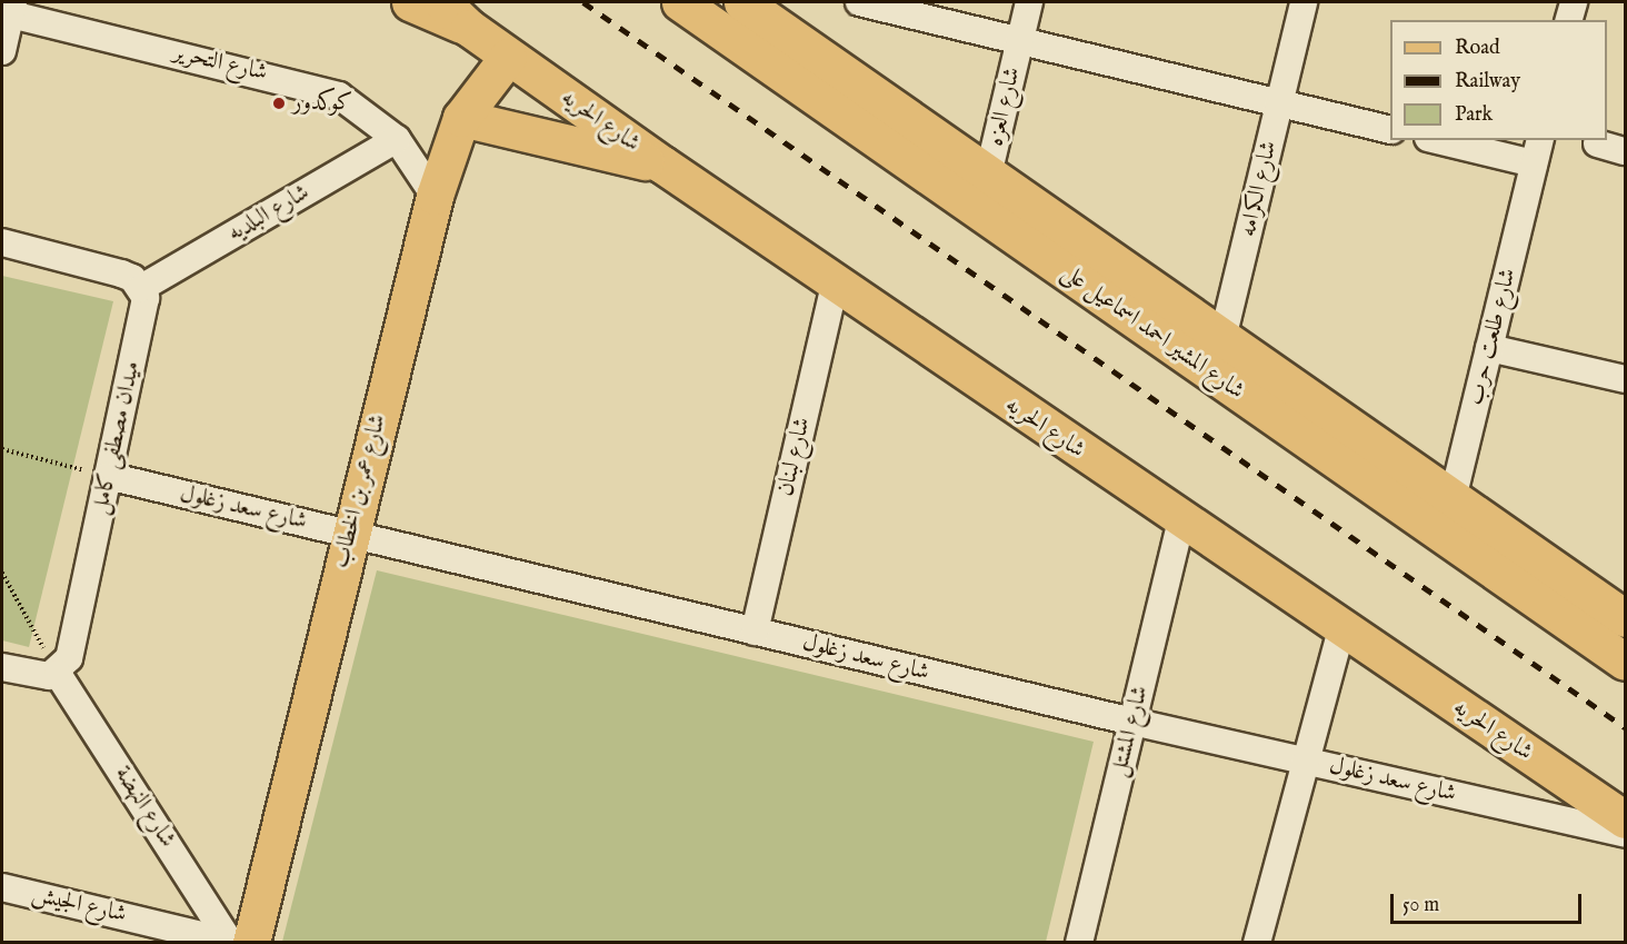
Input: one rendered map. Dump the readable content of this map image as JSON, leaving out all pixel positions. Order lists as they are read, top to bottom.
{
  "streets": {
    "main road": ["شارع الحريه", "شارع المشير احمد اسماعيل على", "شارع عمر بن الخطاب"],
    "street": [
      "شارع التحرير",
      "شارع العزه",
      "شارع الكرامه",
      "شارع البلديه",
      "شارع طلعت حرب",
      "ميدان مصطفى كامل",
      "شارع لبنان",
      "شارع سعد زغلول",
      "شارع المشتل",
      "شارع النهضة",
      "شارع الجيش"
    ]
  },
  "crossings": [
    ["شارع التحرير", "شارع البلديه"],
    ["شارع التحرير", "شارع عمر بن الخطاب"],
    ["شارع العزه", "شارع المشير احمد اسماعيل على"],
    ["شارع الحريه", "شارع لبنان"],
    ["شارع الحريه", "شارع عمر بن الخطاب"],
    ["شارع الحريه", "شارع المشتل"],
    ["شارع الكرامه", "شارع المشير احمد اسماعيل على"],
    ["شارع البلديه", "ميدان مصطفى كامل"],
    ["شارع المشير احمد اسماعيل على", "شارع طلعت حرب"],
    ["ميدان مصطفى كامل", "شارع سعد زغلول"],
    ["ميدان مصطفى كامل", "شارع النهضة"],
    ["شارع لبنان", "شارع سعد زغلول"],
    ["شارع عمر بن الخطاب", "شارع سعد زغلول"],
    ["شارع سعد زغلول", "شارع المشتل"],
    ["شارع النهضة", "شارع الجيش"]
  ],
  "places": ["كوكدور"],
  "legend": ["Road", "Railway", "Park"],
  "scale_bar": "50 m"
}
